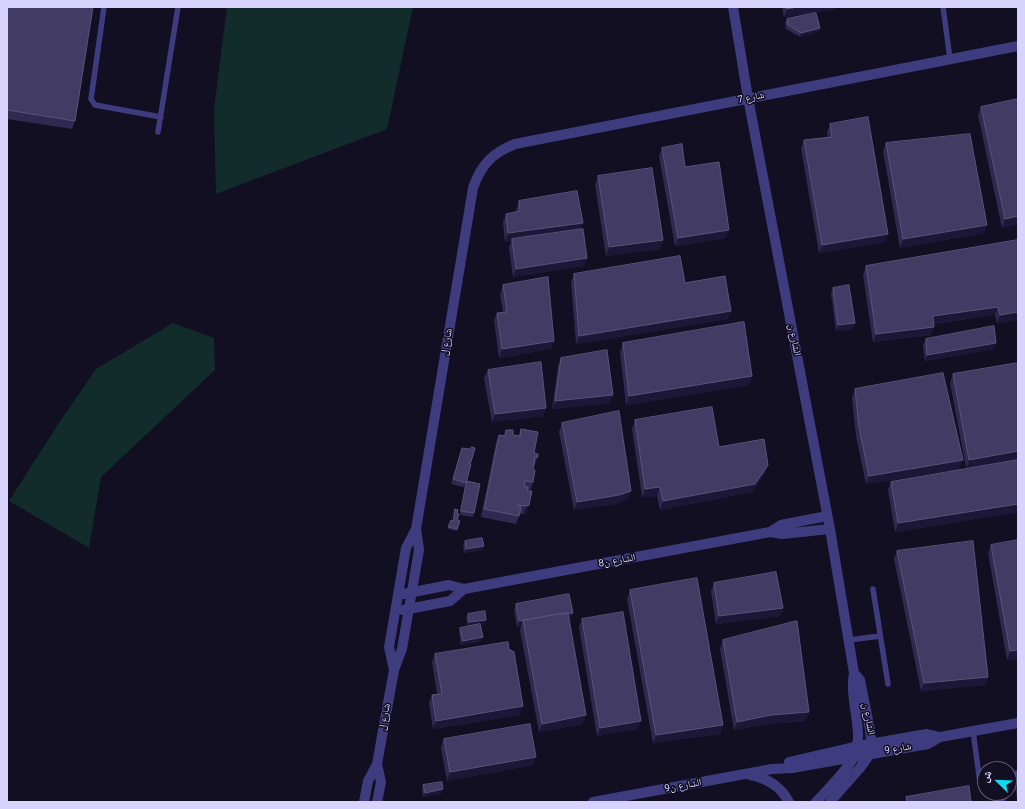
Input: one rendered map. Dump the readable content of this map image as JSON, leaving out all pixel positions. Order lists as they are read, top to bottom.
{
  "streets": {
    "street": [
      "شارع 7",
      "الشارع ن",
      "شارع ل",
      "الشارع ن8",
      "شارع 9",
      "الشارع ن9"
    ]
  },
  "crossings": [
    ["شارع 7", "الشارع ن"],
    ["شارع 7", "شارع ل"],
    ["الشارع ن", "الشارع ن8"],
    ["الشارع ن", "شارع 9"],
    ["الشارع ن", "الشارع ن9"],
    ["شارع ل", "الشارع ن8"],
    ["شارع 9", "الشارع ن9"]
  ],
  "north": "top left"
}
